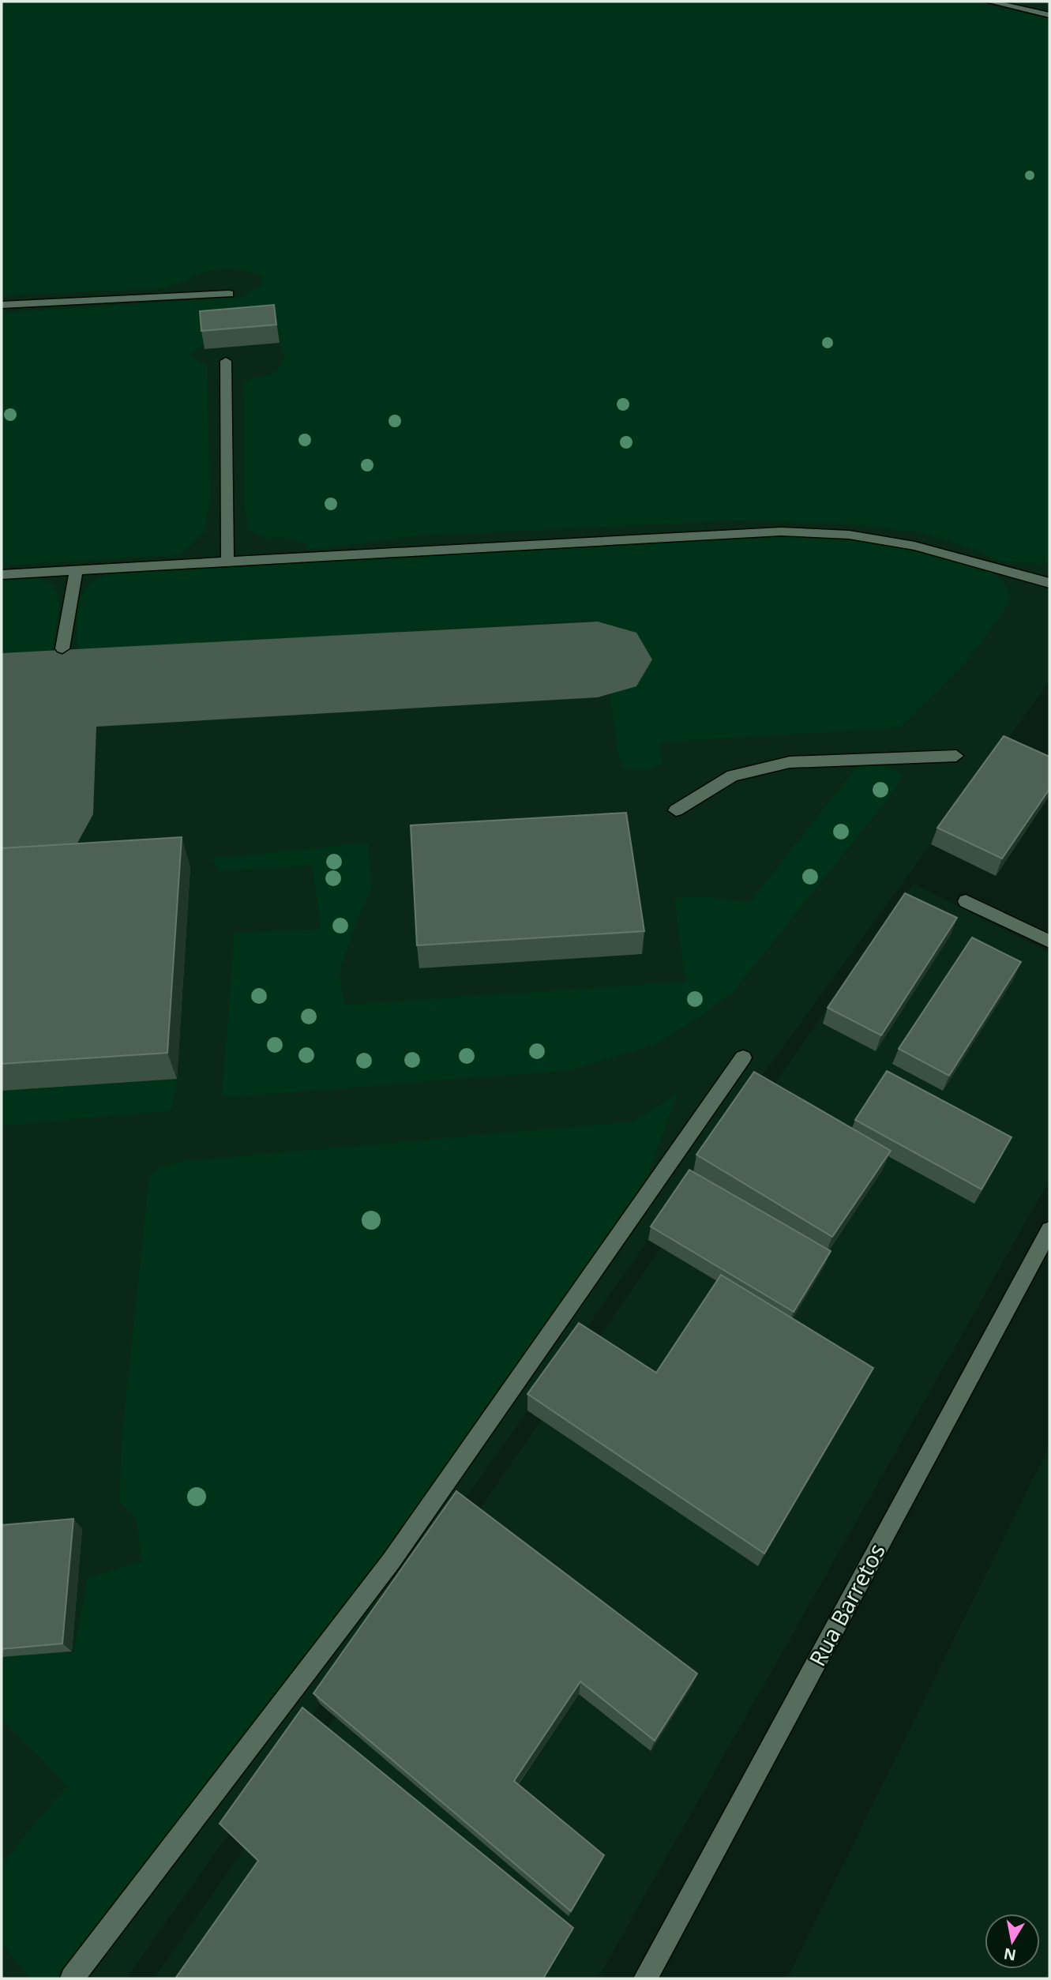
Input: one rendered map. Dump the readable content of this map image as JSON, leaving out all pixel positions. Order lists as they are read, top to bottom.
{
  "streets": {
    "street": ["Rua Barretos"]
  },
  "north": "bottom"
}
